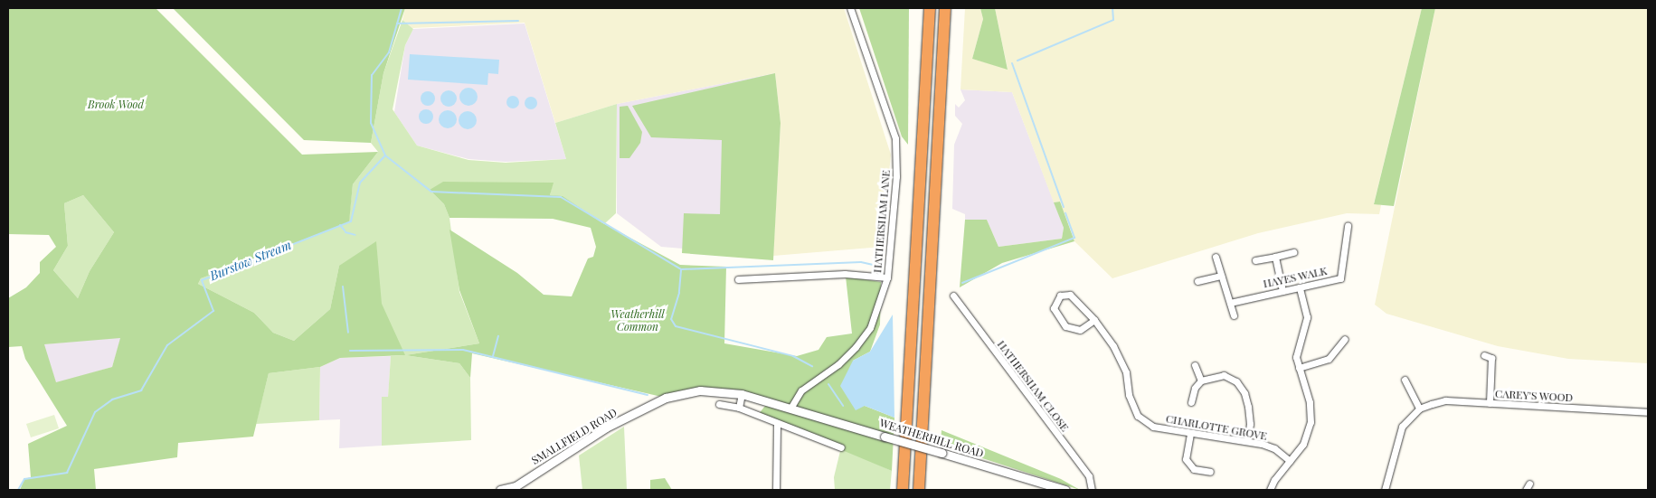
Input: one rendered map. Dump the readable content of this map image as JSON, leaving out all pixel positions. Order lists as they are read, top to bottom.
{
  "streets": {
    "street": [
      "HATHERSHAM LANE",
      "HAYES WALK",
      "HATHERSHAM CLOSE",
      "CAREY'S WOOD",
      "CHARLOTTE GROVE",
      "SMALLFIELD ROAD",
      "WEATHERHILL ROAD"
    ]
  },
  "crossings": [
    ["HATHERSHAM LANE", "SMALLFIELD ROAD"],
    ["HATHERSHAM LANE", "WEATHERHILL ROAD"],
    ["SMALLFIELD ROAD", "WEATHERHILL ROAD"]
  ],
  "water": ["Burstow Stream"],
  "parks": ["Brook Wood", "Weatherhill Common"]
}
